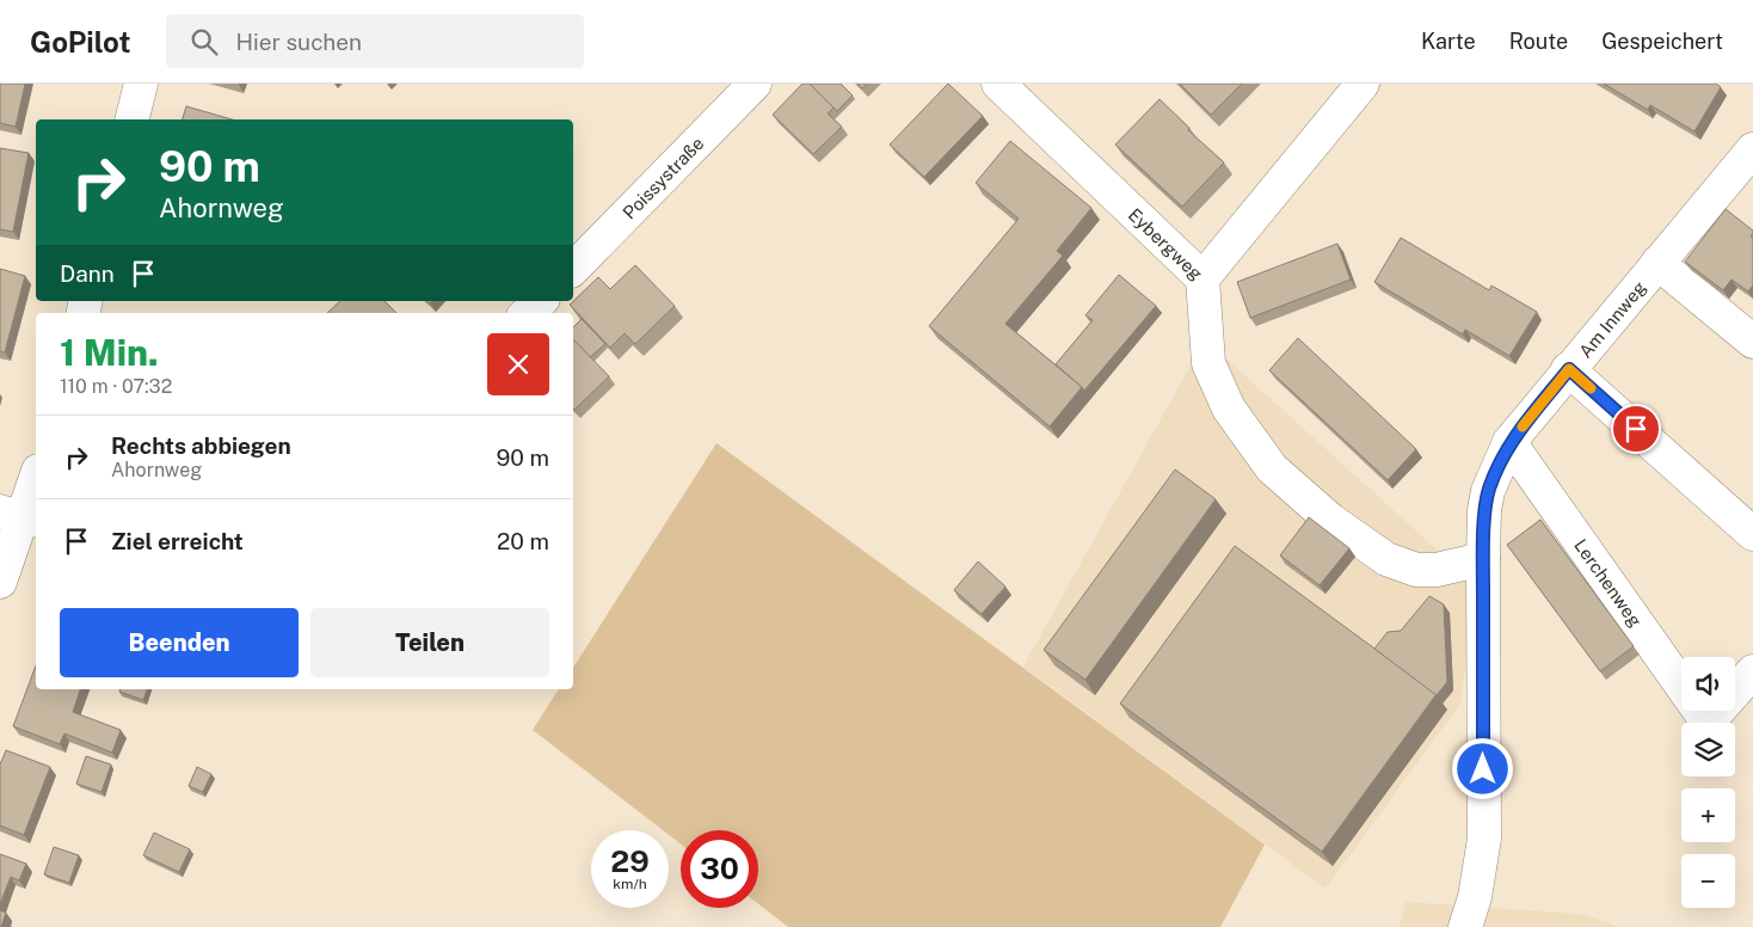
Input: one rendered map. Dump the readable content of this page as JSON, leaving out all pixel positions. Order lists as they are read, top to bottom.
{
  "streets": {
    "street": [
      "Poissystraße",
      "Eybergweg",
      "Am Innweg",
      "Lerchenweg"
    ]
  },
  "crossings": [
    ["Am Innweg", "Lerchenweg"]
  ],
  "page": {
    "header": "GoPilot",
    "search": "Hier suchen",
    "nav": ["Karte", "Route", "Gespeichert"],
    "turn": ["90 m", "Ahornweg"],
    "then": "Dann",
    "heading": ["1 Min.", "110 m · 07:32"],
    "list": [
      {
        "name": "Rechts abbiegen",
        "note": "Ahornweg",
        "value": "90 m"
      },
      {
        "name": "Ziel erreicht",
        "value": "20 m"
      }
    ],
    "buttons": ["Beenden", "Teilen"],
    "map_buttons": ["+", "−"],
    "speed": "29 km/h",
    "limit": "30"
  }
}
